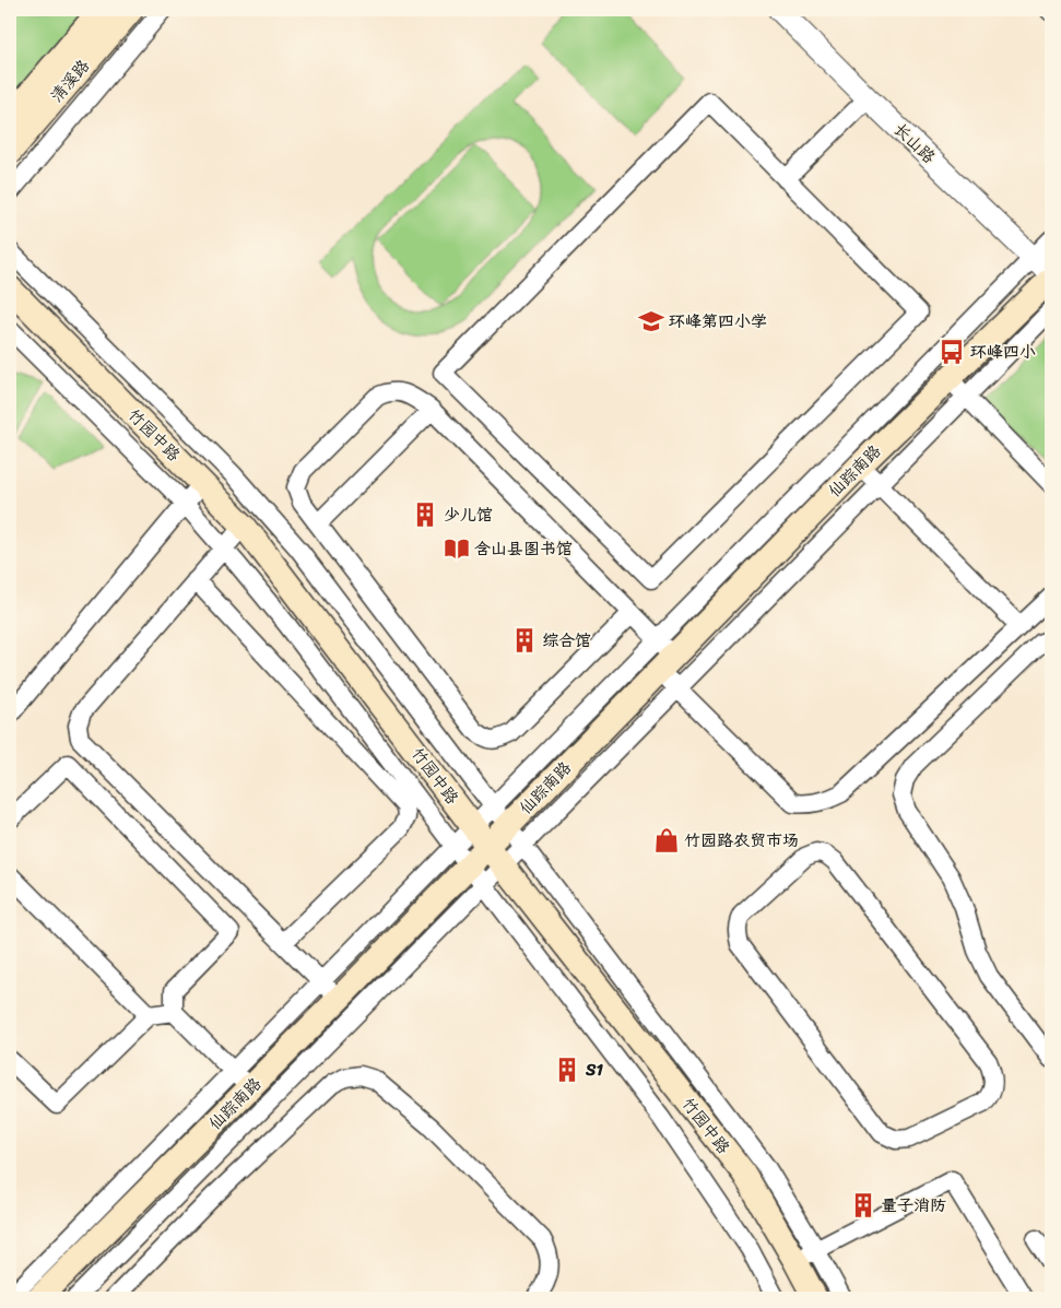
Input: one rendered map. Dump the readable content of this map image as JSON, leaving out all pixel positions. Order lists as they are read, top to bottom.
{
  "streets": {
    "main road": ["清溪路", "竹园中路", "仙踪南路"],
    "street": ["长山路"]
  },
  "crossings": [
    ["长山路", "仙踪南路"],
    ["竹园中路", "仙踪南路"]
  ],
  "places": {
    "school or university": ["环峰第四小学"],
    "bus stop": ["环峰四小"],
    "building": [
      "少儿馆",
      "综合馆",
      "S1",
      "量子消防"
    ],
    "library": ["含山县图书馆"],
    "shop": ["竹园路农贸市场"]
  }
}
